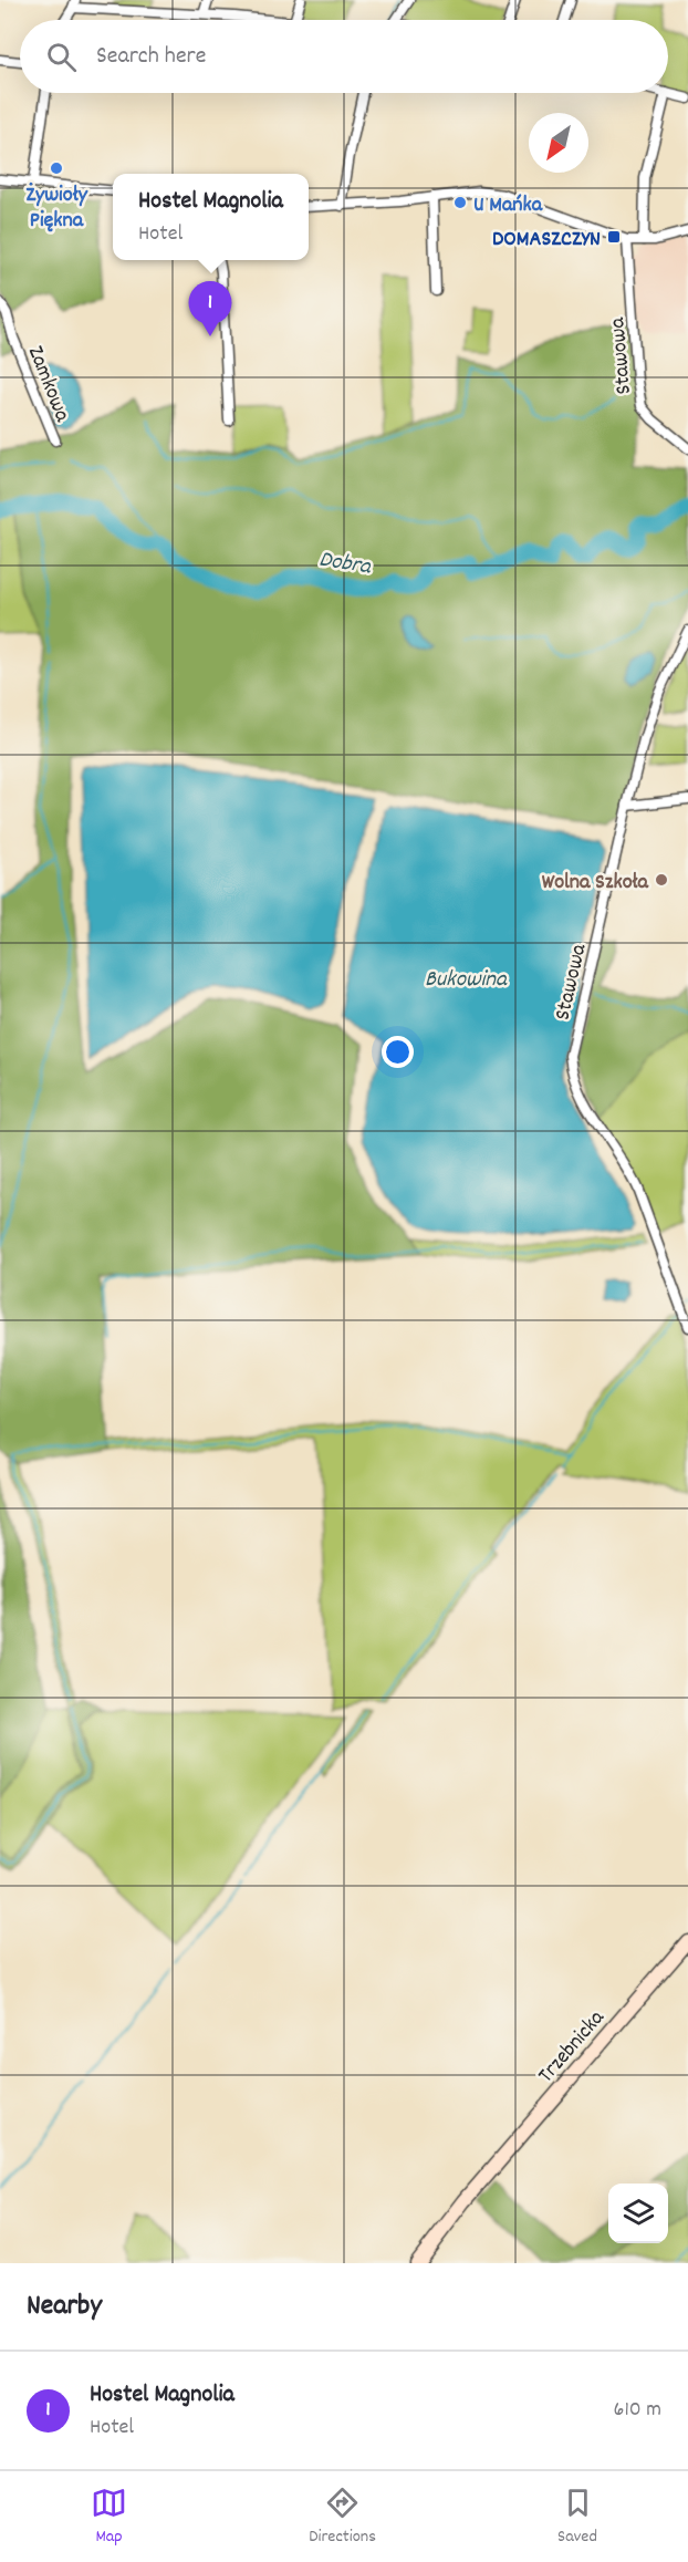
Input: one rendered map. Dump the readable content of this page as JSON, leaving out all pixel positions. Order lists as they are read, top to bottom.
{
  "streets": {
    "street": ["Stawowa", "Zamkowa", "Trzebnicka"]
  },
  "water": ["Dobra", "Bukowina"],
  "places": {
    "other": ["Żywioły Piękna", "U Mańka", "Wolna Szkoła"],
    "transit": ["DOMASZCZYN"]
  },
  "north": "bottom left",
  "page": {
    "search": "Search here",
    "popup": ["Hostel Magnolia", "Hotel"],
    "pins": "1",
    "heading": "Nearby",
    "list": [
      {
        "mark": "1",
        "name": "Hostel Magnolia",
        "note": "Hotel",
        "value": "610 m"
      }
    ],
    "nav": ["Map", "Directions", "Saved"]
  }
}
